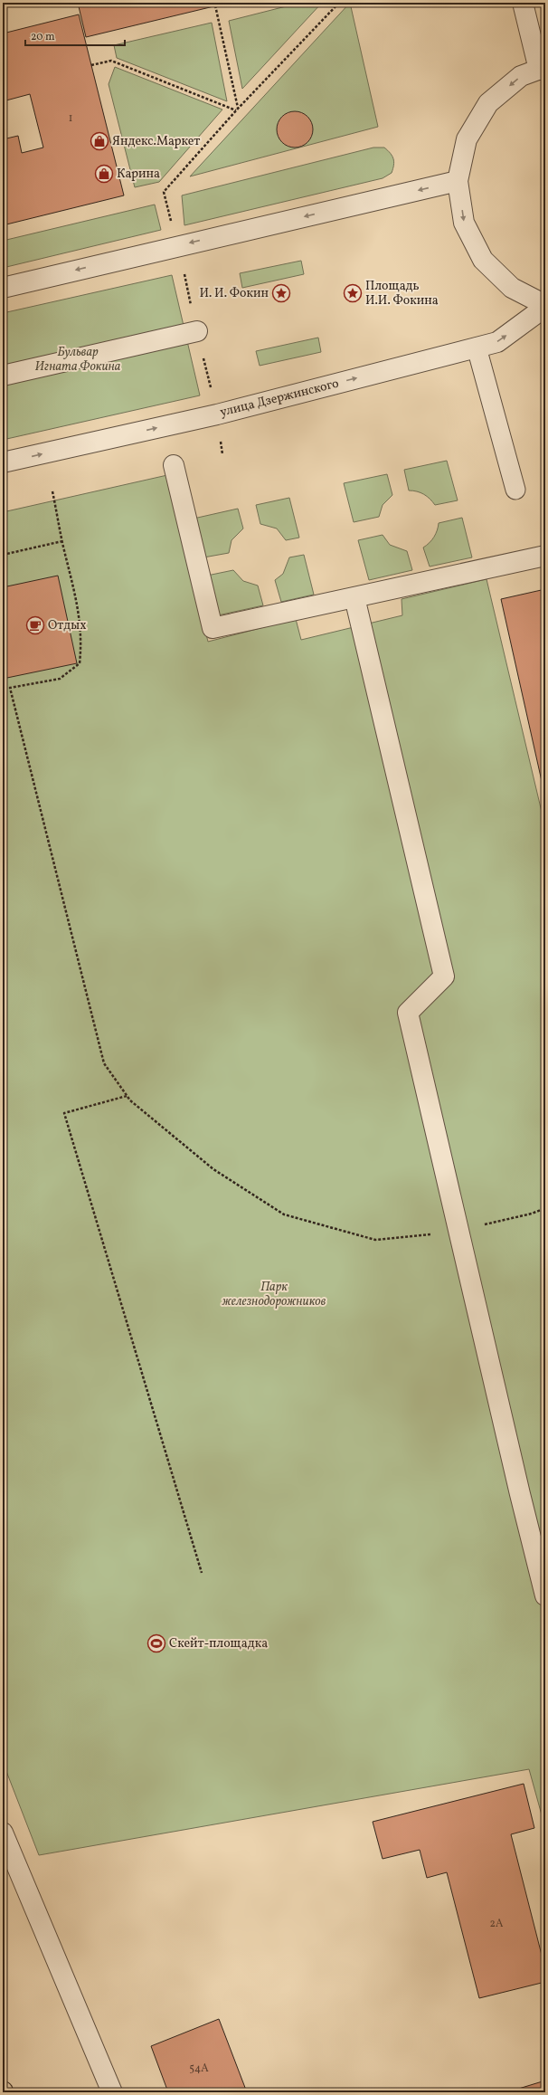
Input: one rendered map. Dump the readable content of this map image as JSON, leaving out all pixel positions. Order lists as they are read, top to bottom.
{
  "streets": {
    "street": ["улица Дзержинского"]
  },
  "parks": ["Бульвар Игната Фокина", "Парк железнодорожников"],
  "places": {
    "shop": ["Яндекс.Маркет", "Карина"],
    "place": ["И. И. Фокин", "Площадь И.И. Фокина"],
    "cafe": ["Отдых"],
    "sports": ["Скейт-площадка"]
  },
  "house_numbers": ["1", "2А", "54А"],
  "scale_bar": "20 m"
}
